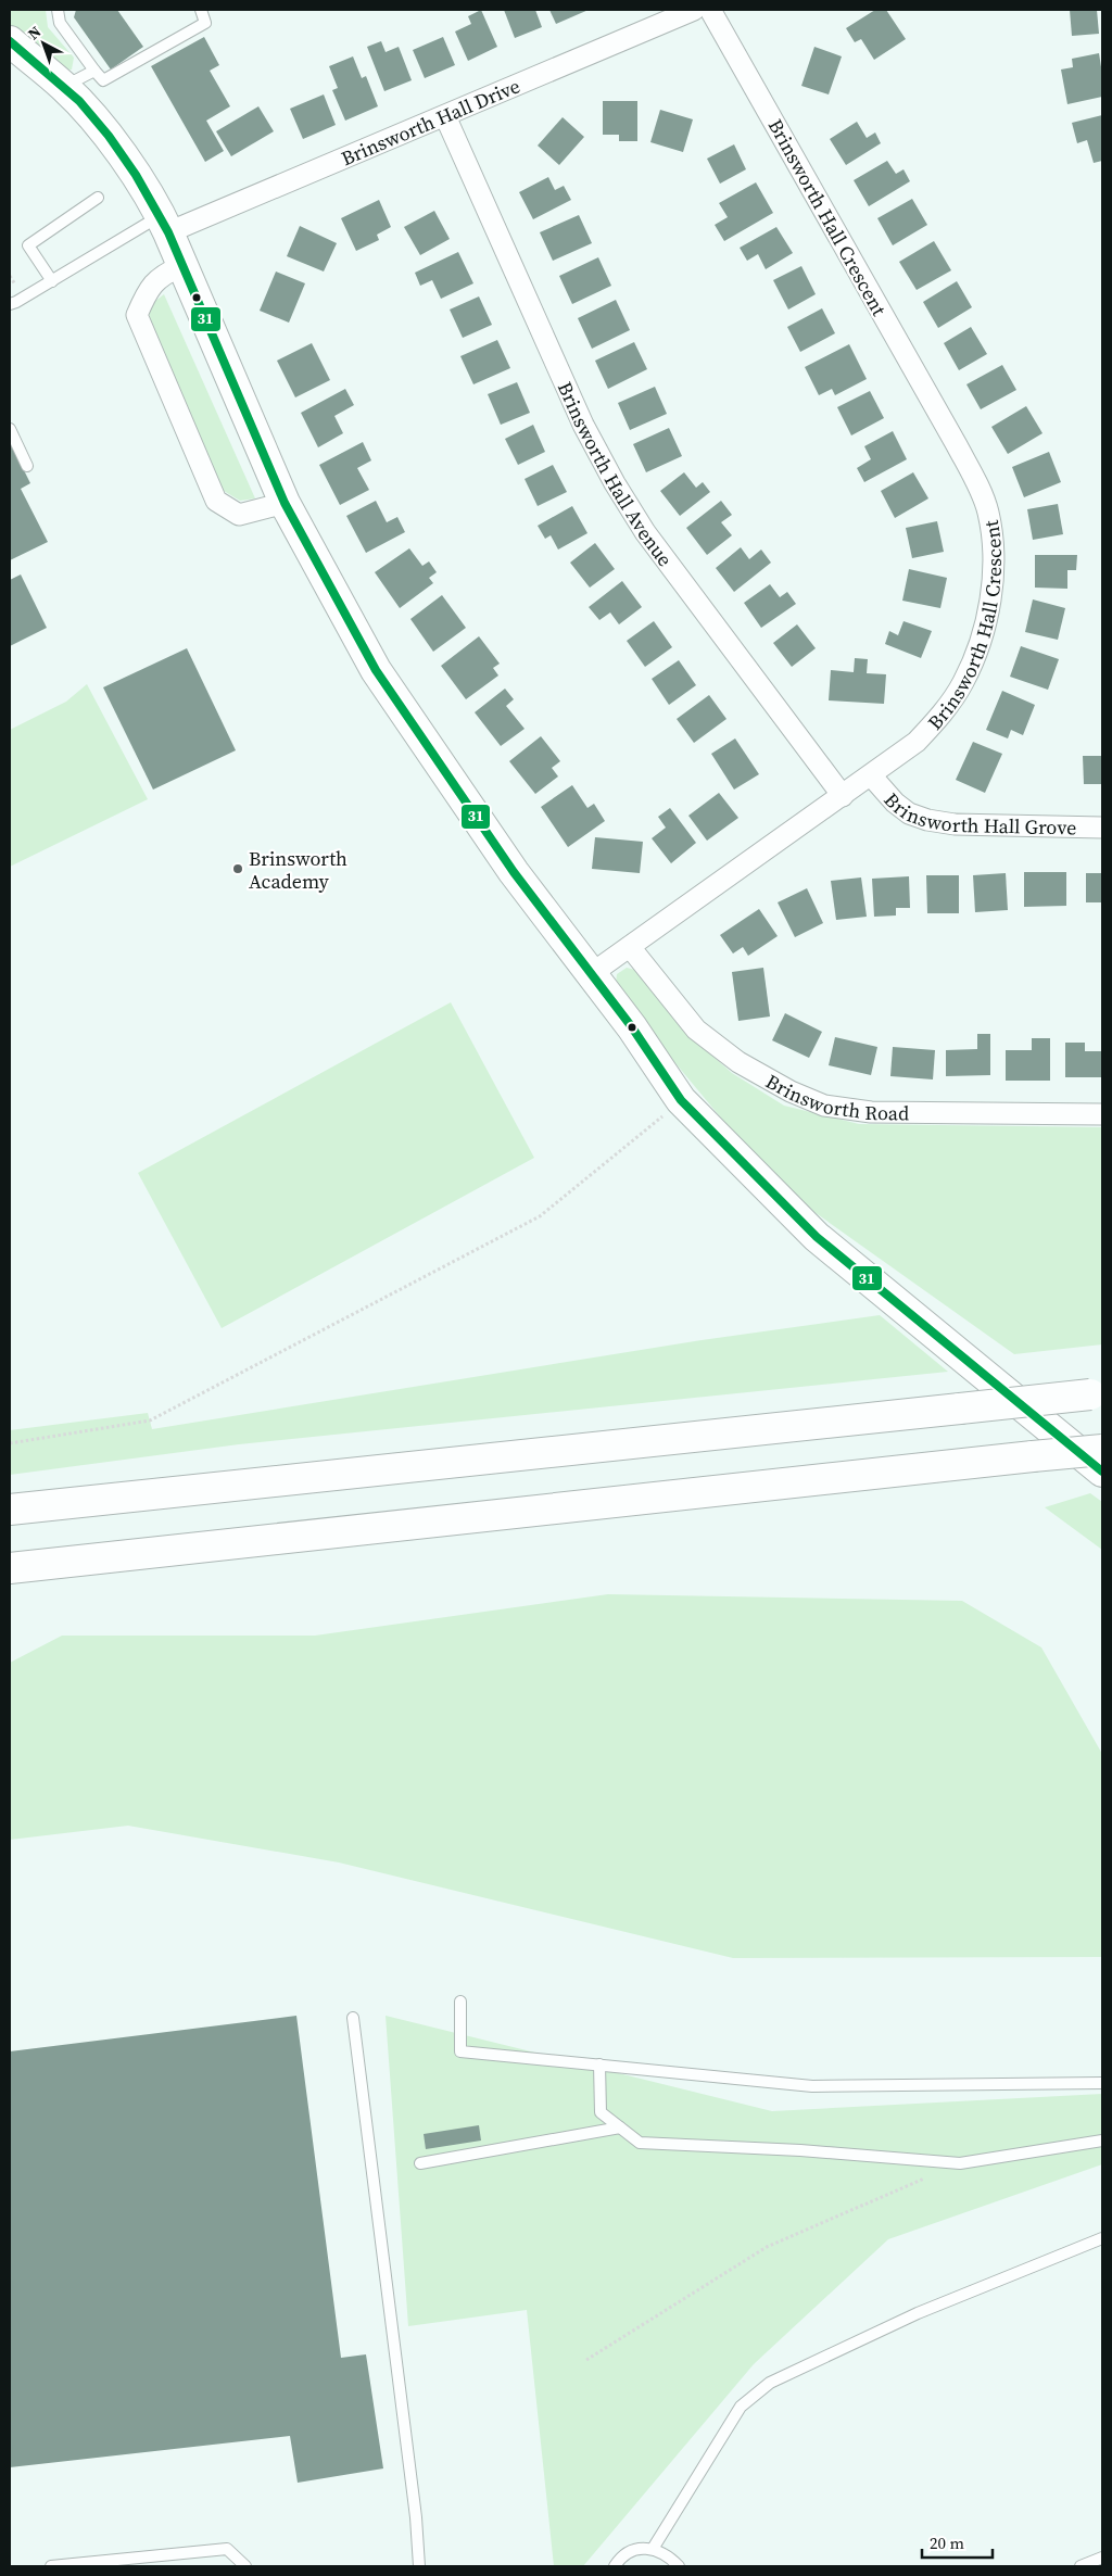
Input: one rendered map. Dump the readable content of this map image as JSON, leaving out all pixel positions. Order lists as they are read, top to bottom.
{
  "streets": {
    "street": [
      "Brinsworth Hall Drive",
      "Brinsworth Hall Crescent",
      "Brinsworth Hall Avenue",
      "Brinsworth Hall Grove",
      "Brinsworth Road"
    ]
  },
  "crossings": [
    ["Brinsworth Hall Drive", "Brinsworth Hall Avenue"],
    ["Brinsworth Hall Crescent", "Brinsworth Hall Avenue"],
    ["Brinsworth Hall Crescent", "Brinsworth Hall Grove"],
    ["Brinsworth Hall Crescent", "Brinsworth Road"]
  ],
  "places": ["Brinsworth Academy"],
  "lines": ["transit line 31"],
  "scale_bar": "20 m",
  "north": "top left"
}
